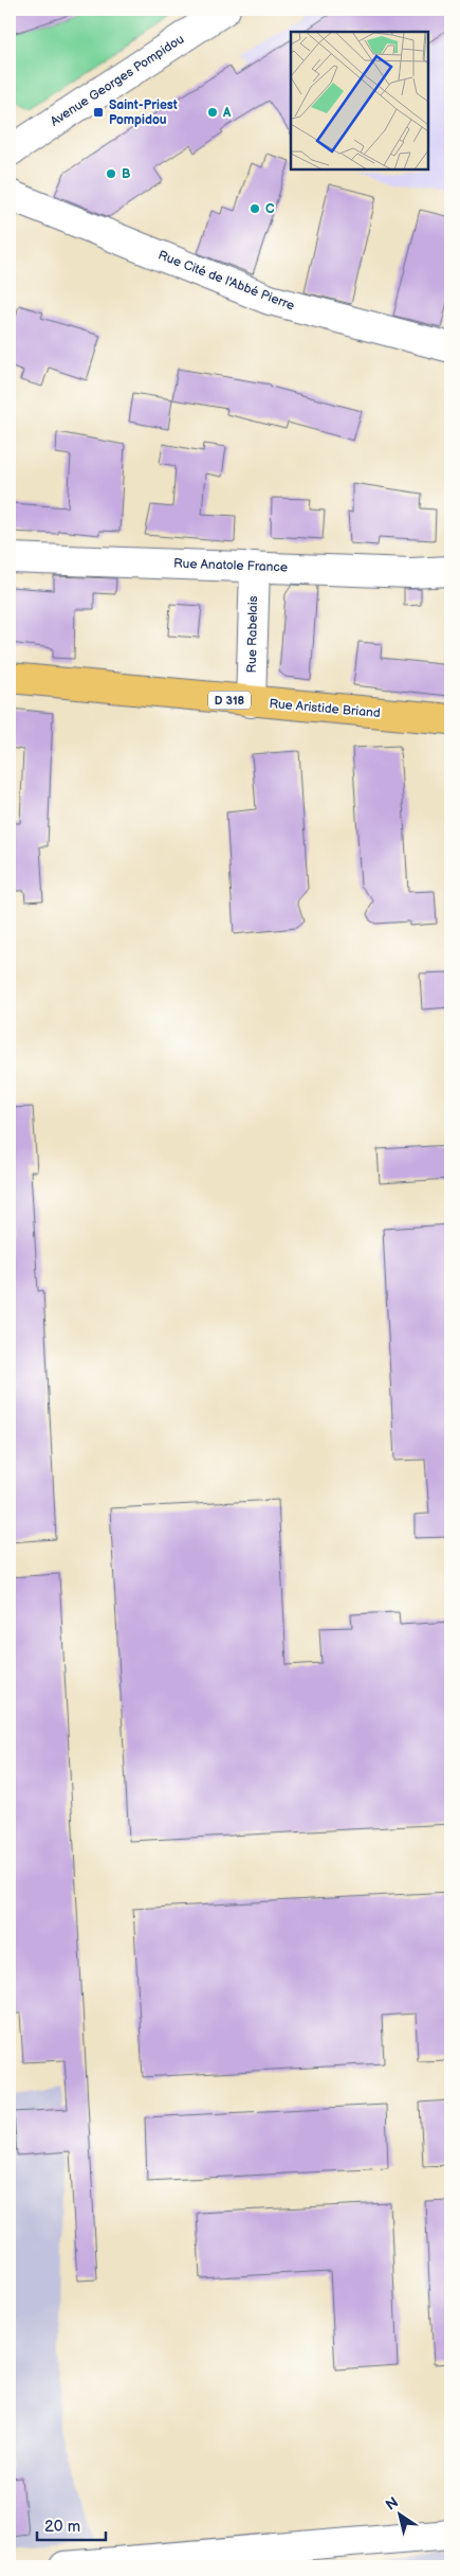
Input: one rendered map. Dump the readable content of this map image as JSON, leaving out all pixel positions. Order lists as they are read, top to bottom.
{
  "streets": {
    "main road": ["D 318", "Rue Aristide Briand"],
    "street": [
      "Avenue Georges Pompidou",
      "Rue Cité de l'Abbé Pierre",
      "Rue Anatole France",
      "Rue Rabelais"
    ]
  },
  "crossings": [
    ["Rue Anatole France", "Rue Rabelais"],
    ["Rue Rabelais", "Rue Aristide Briand"]
  ],
  "places": {
    "transit": ["Saint-Priest Pompidou"],
    "other": ["A", "B", "C"]
  },
  "scale_bar": "20 m",
  "north": "top left"
}
